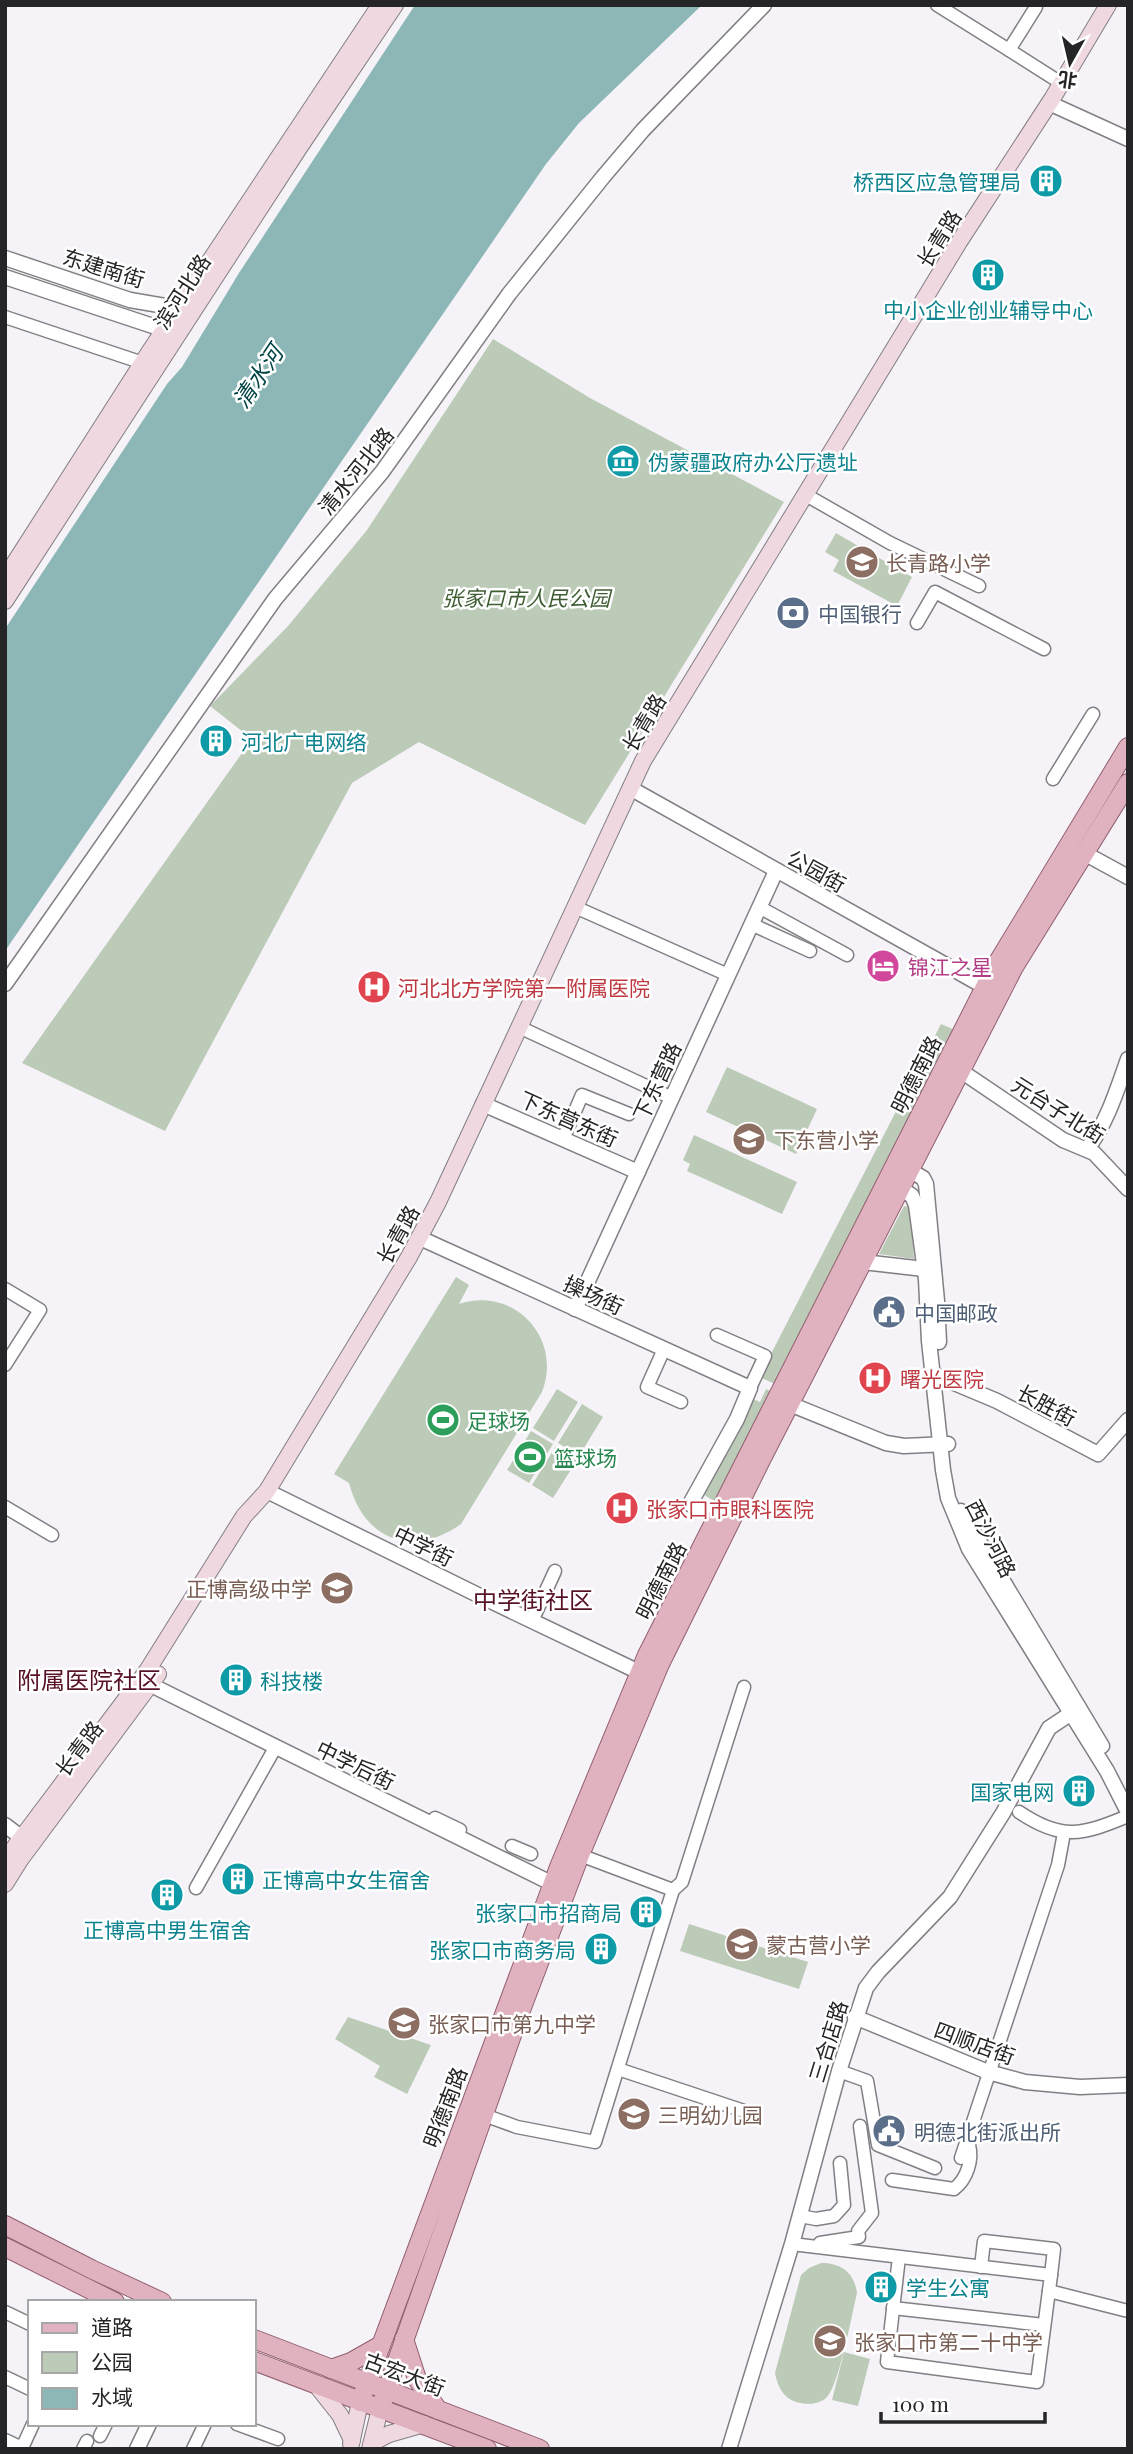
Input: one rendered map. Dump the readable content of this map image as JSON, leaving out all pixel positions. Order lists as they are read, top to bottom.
{
  "streets": {
    "main road": [
      "长青路",
      "滨河北路",
      "明德南路",
      "古宏大街"
    ],
    "street": [
      "东建南街",
      "清水河北路",
      "公园街",
      "下东营路",
      "元台子北街",
      "下东营东街",
      "操场街",
      "长胜街",
      "西沙河路",
      "中学街",
      "中学后街",
      "三合店路",
      "四顺店街"
    ]
  },
  "crossings": [
    ["长青路", "公园街"],
    ["长青路", "下东营东街"],
    ["长青路", "操场街"],
    ["长青路", "中学街"],
    ["长青路", "中学后街"],
    ["东建南街", "滨河北路"],
    ["公园街", "明德南路"],
    ["公园街", "下东营路"],
    ["明德南路", "元台子北街"],
    ["明德南路", "西沙河路"],
    ["明德南路", "中学街"],
    ["明德南路", "中学后街"],
    ["明德南路", "古宏大街"],
    ["下东营路", "下东营东街"],
    ["下东营路", "操场街"],
    ["长胜街", "西沙河路"],
    ["西沙河路", "三合店路"],
    ["三合店路", "四顺店街"]
  ],
  "districts": ["中学街社区", "附属医院社区"],
  "water": ["清水河"],
  "parks": ["张家口市人民公园"],
  "places": {
    "building": [
      "桥西区应急管理局",
      "中小企业创业辅导中心",
      "河北广电网络",
      "科技楼",
      "国家电网",
      "正博高中女生宿舍",
      "正博高中男生宿舍",
      "张家口市招商局",
      "张家口市商务局",
      "学生公寓"
    ],
    "museum": ["伪蒙疆政府办公厅遗址"],
    "school or university": [
      "长青路小学",
      "下东营小学",
      "正博高级中学",
      "蒙古营小学",
      "张家口市第九中学",
      "三明幼儿园",
      "张家口市第二十中学"
    ],
    "bank": ["中国银行"],
    "hotel": ["锦江之星"],
    "hospital": ["河北北方学院第一附属医院", "曙光医院", "张家口市眼科医院"],
    "public building": ["中国邮政", "明德北街派出所"],
    "sports": ["足球场", "篮球场"]
  },
  "legend": ["道路", "公园", "水域"],
  "scale_bar": "100 m",
  "north": "bottom"
}
